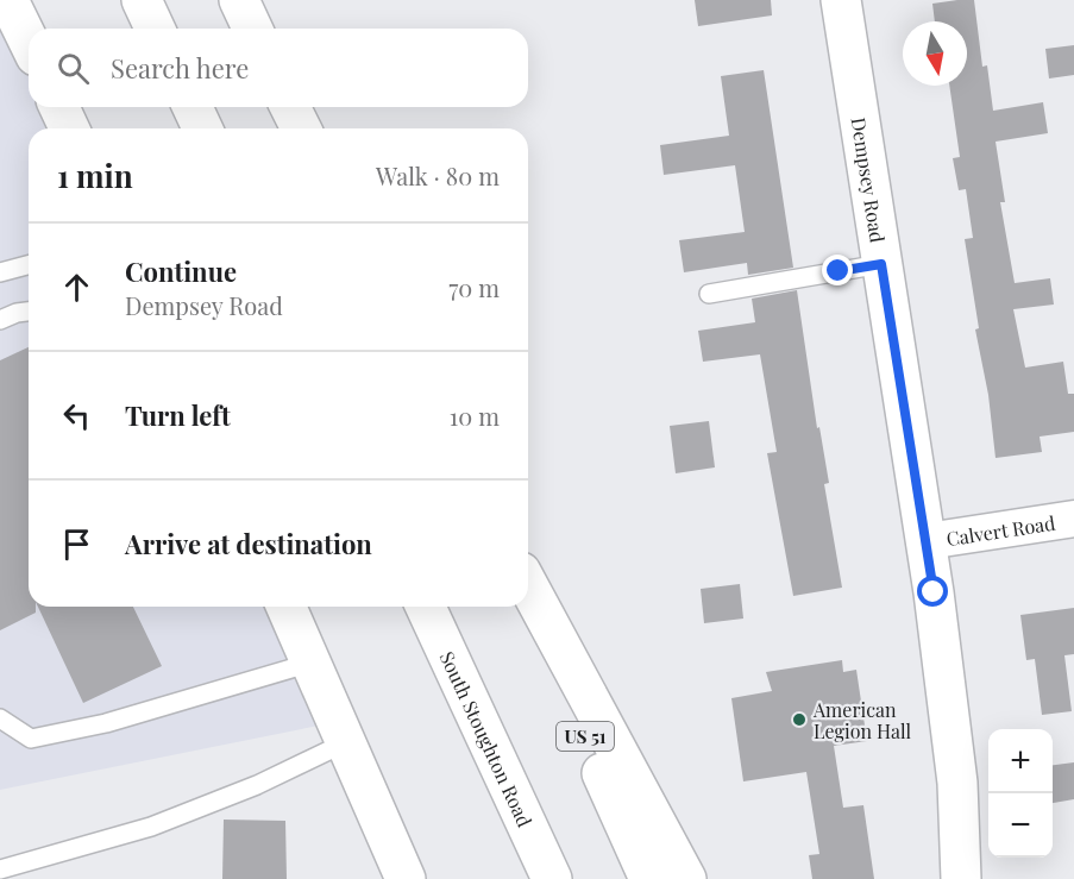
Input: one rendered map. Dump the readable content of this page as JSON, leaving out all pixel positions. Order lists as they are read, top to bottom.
{
  "streets": {
    "street": [
      "Dempsey Road",
      "Calvert Road",
      "US 51",
      "South Stoughton Road"
    ]
  },
  "crossings": [
    ["Dempsey Road", "Calvert Road"]
  ],
  "places": ["American Legion Hall"],
  "north": "bottom",
  "page": {
    "search": "Search here",
    "heading": ["1 min", "Walk · 80 m"],
    "list": [
      ["Continue", "Dempsey Road", "70 m"],
      ["Turn left", "10 m"],
      "Arrive at destination"
    ],
    "map_buttons": ["+", "−"]
  }
}
